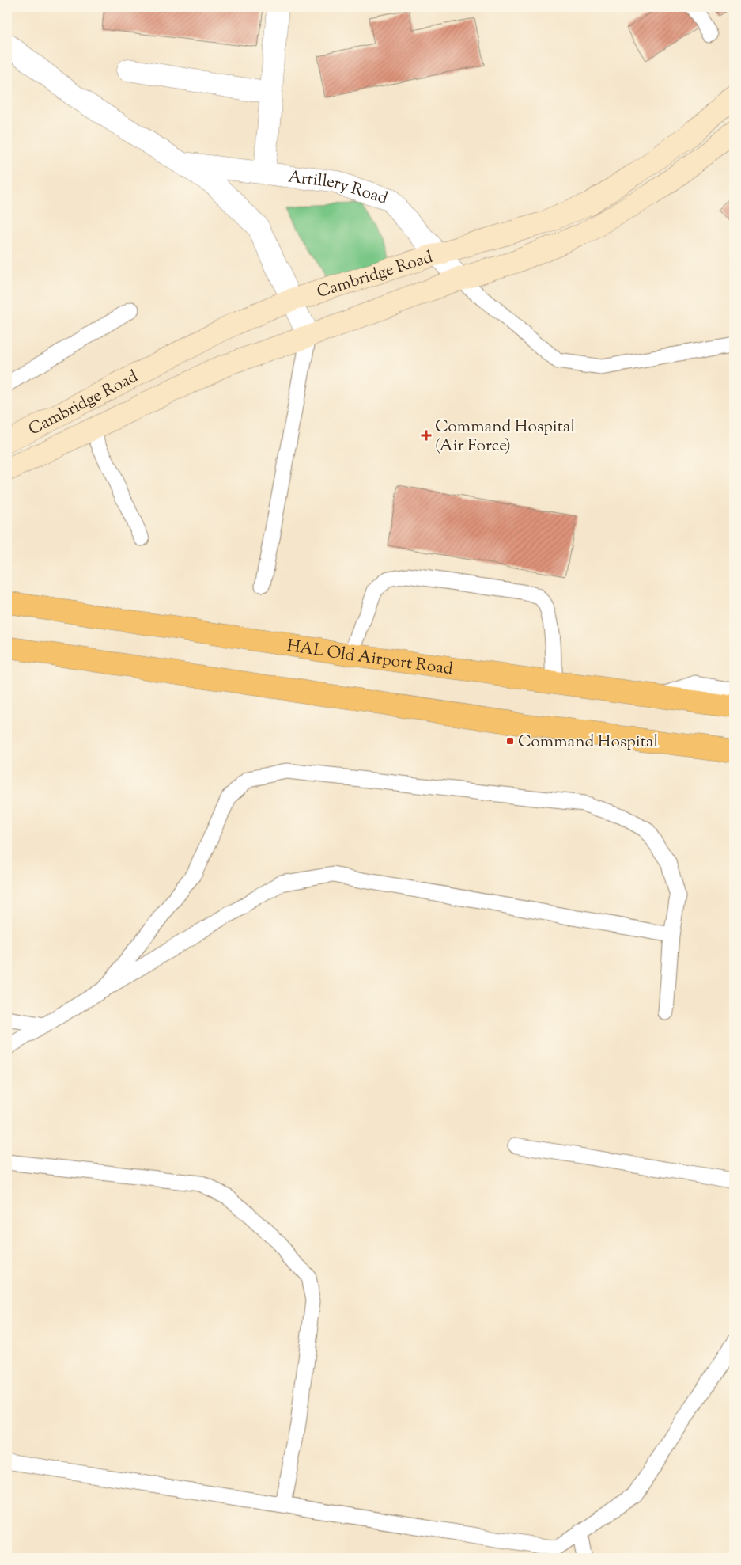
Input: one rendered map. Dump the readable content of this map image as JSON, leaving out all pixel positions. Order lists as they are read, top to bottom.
{
  "streets": {
    "main road": ["HAL Old Airport Road"],
    "street": ["Artillery Road", "Cambridge Road"]
  },
  "crossings": [
    ["Artillery Road", "Cambridge Road"]
  ],
  "places": {
    "health": ["Command Hospital (Air Force)"],
    "transit": ["Command Hospital"]
  }
}
